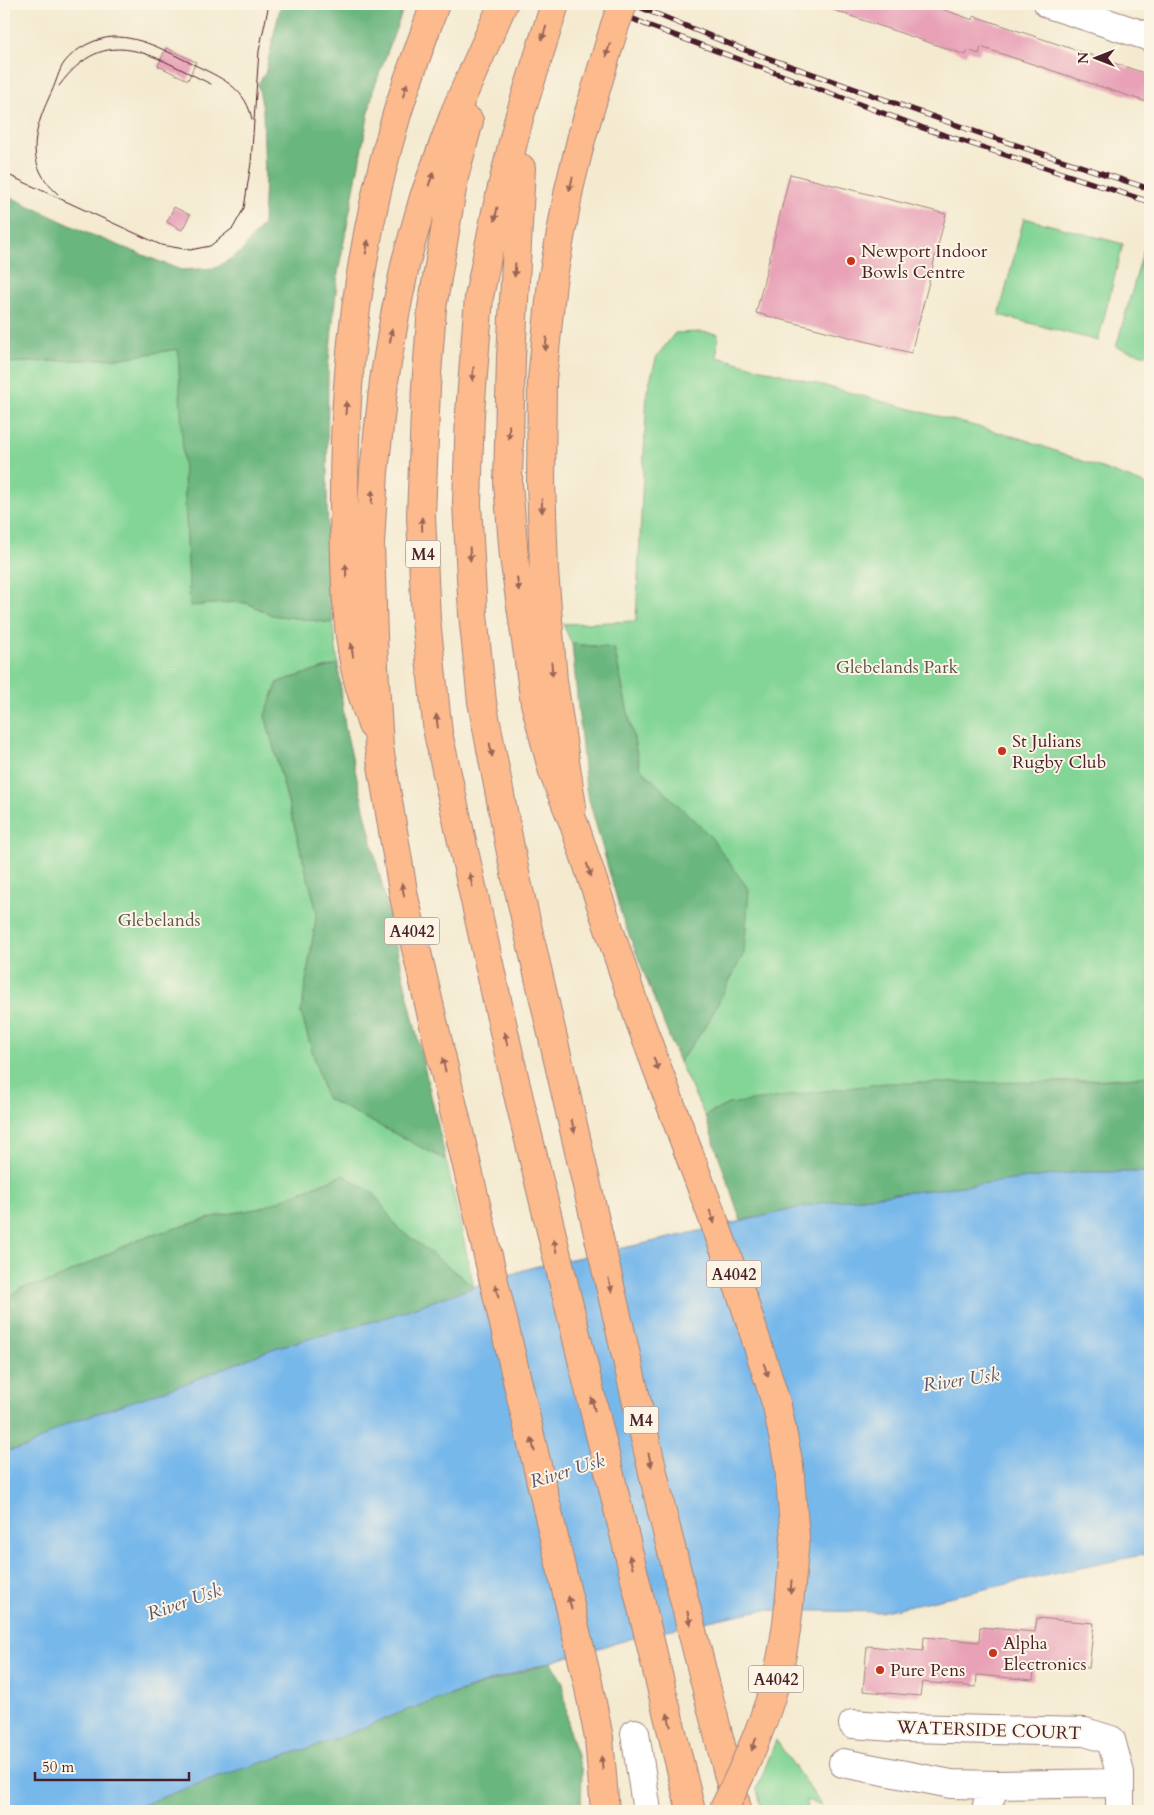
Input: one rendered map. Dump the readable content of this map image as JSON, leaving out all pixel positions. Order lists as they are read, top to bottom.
{
  "streets": {
    "main road": ["M4", "A4042"],
    "street": ["WATERSIDE COURT"]
  },
  "crossings": [
    ["M4", "A4042"]
  ],
  "water": ["River Usk"],
  "parks": ["Glebelands Park", "Glebelands"],
  "places": [
    "Newport Indoor Bowls Centre",
    "St Julians Rugby Club",
    "Alpha Electronics",
    "Pure Pens"
  ],
  "scale_bar": "50 m",
  "north": "left"
}
